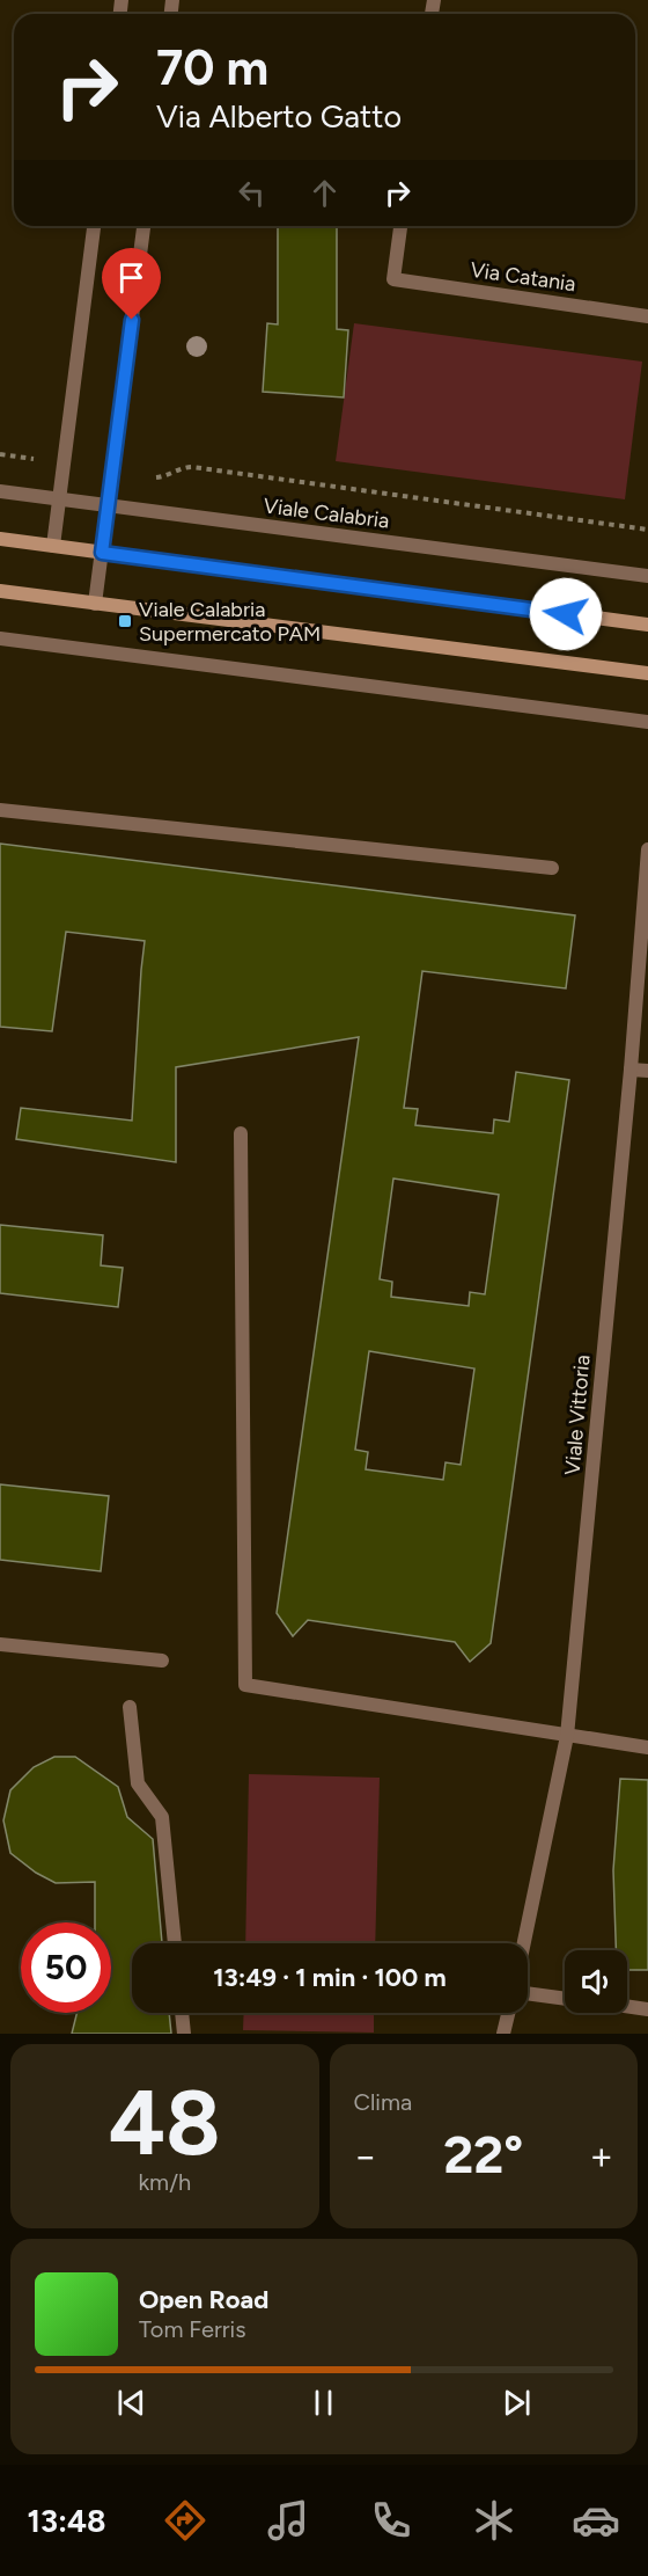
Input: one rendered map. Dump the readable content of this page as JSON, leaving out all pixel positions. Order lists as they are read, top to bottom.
{
  "streets": {
    "street": ["Via Catania", "Viale Calabria", "Viale Vittoria"]
  },
  "places": {
    "transit": ["Viale Calabria Supermercato PAM"]
  },
  "page": {
    "turn": ["70 m", "Via Alberto Gatto"],
    "limit": "50",
    "trip": "13:49 · 1 min · 100 m",
    "tile": [
      ["48", "km/h"],
      "Clima"
    ],
    "heat": ["−", "22°", "+"],
    "song": ["Open Road", "Tom Ferris"],
    "tabs": "13:48"
  }
}
